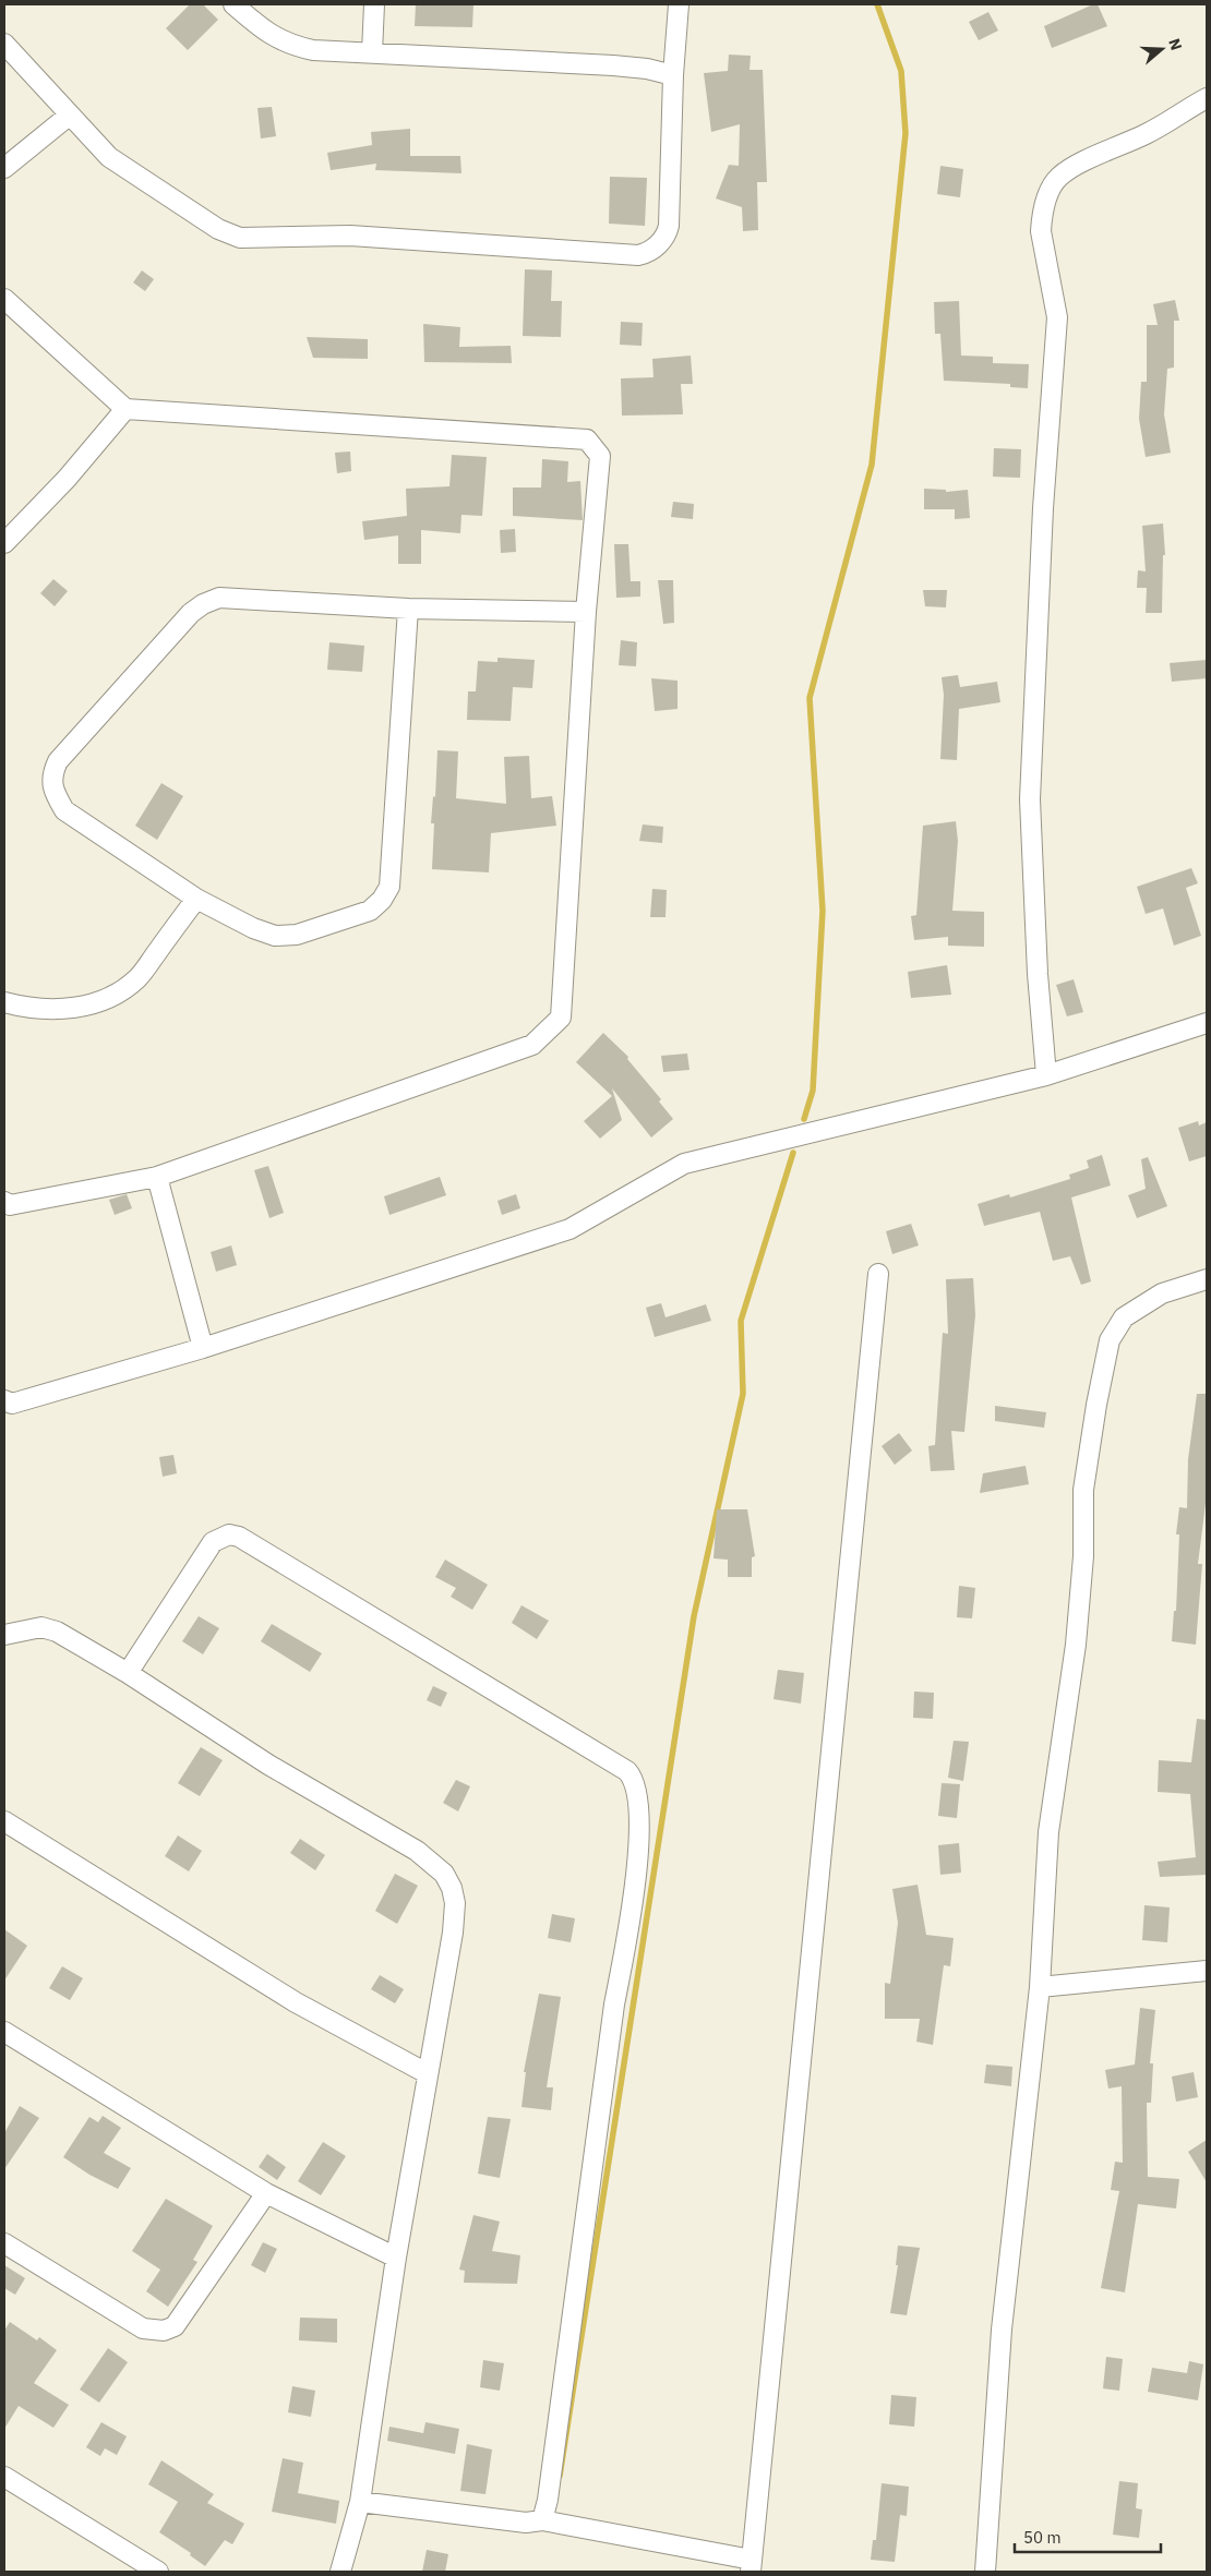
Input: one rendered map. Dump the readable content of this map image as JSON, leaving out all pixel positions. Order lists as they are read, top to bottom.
{
  "scale_bar": "50 m",
  "north": "right"
}
